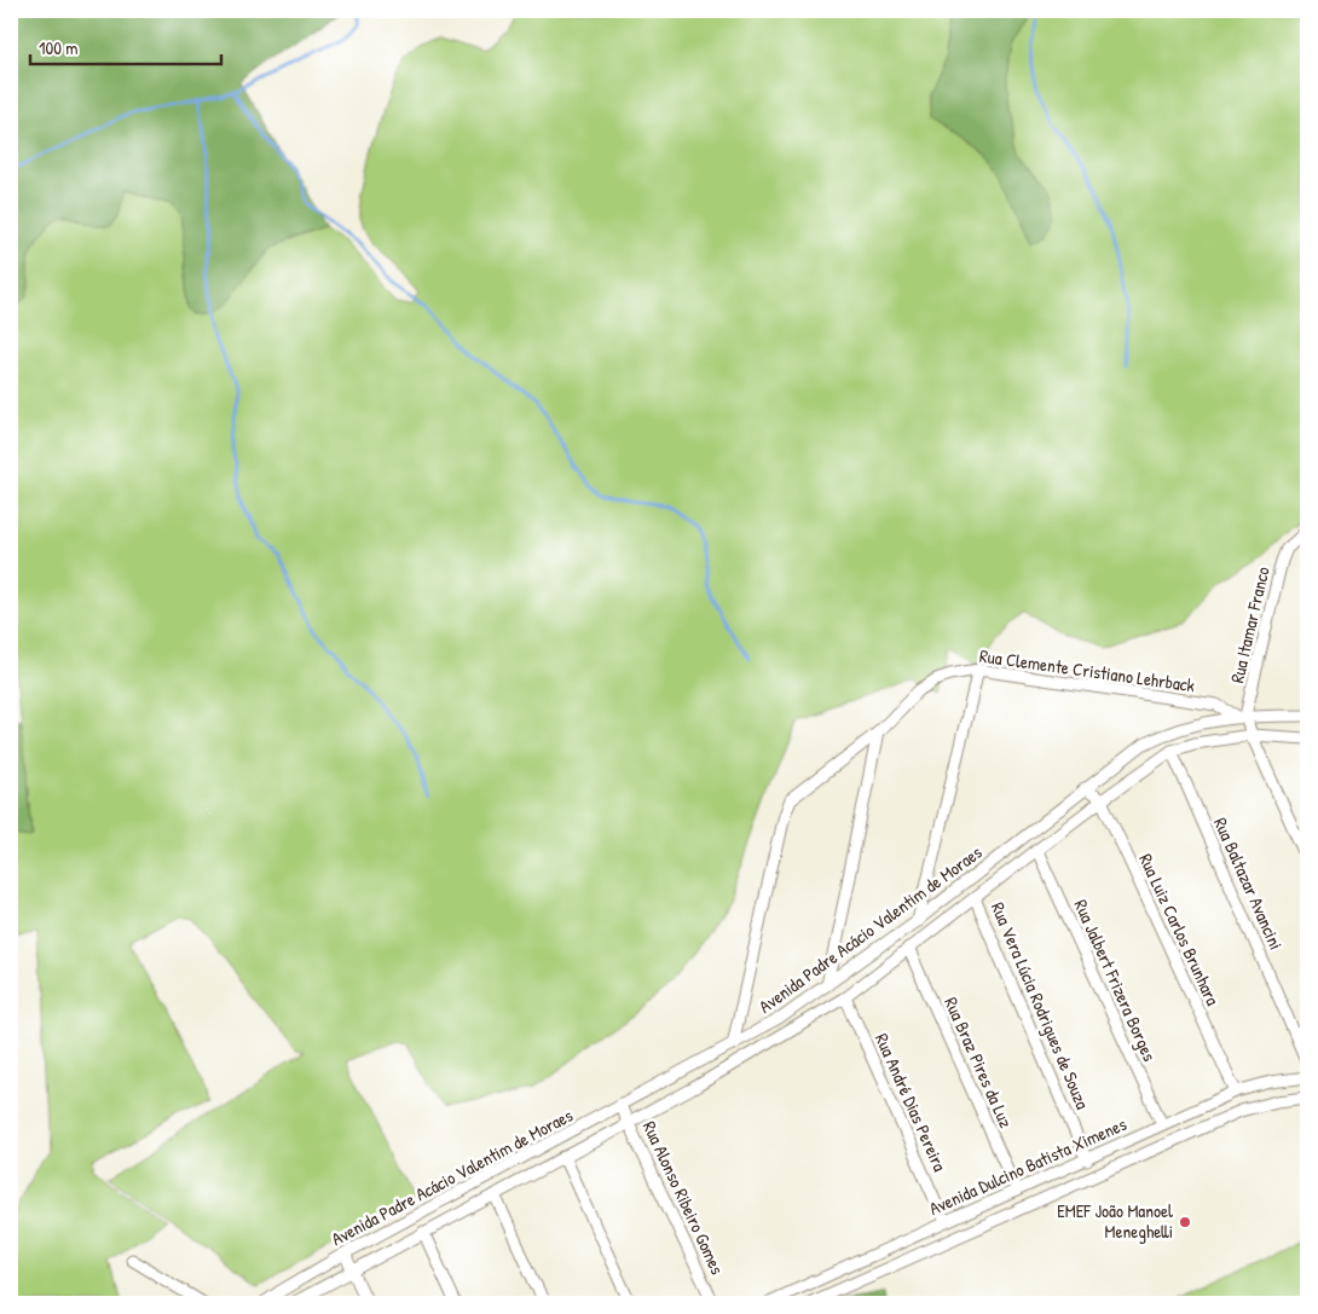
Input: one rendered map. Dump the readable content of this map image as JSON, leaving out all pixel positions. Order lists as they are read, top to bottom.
{
  "streets": {
    "street": [
      "Rua Itamar Franco",
      "Rua Clemente Cristiano Lehrback",
      "Rua Baltazar Avancini",
      "Avenida Padre Acácio Valentim de Moraes",
      "Rua Luiz Carlos Brunhara",
      "Rua Jalbert Frizera Borges",
      "Rua Vera Lúcia Rodrigues de Souza",
      "Rua Braz Pires da Luz",
      "Rua André Dias Pereira",
      "Avenida Dulcino Batista Ximenes",
      "Rua Alonso Ribeiro Gomes"
    ]
  },
  "crossings": [
    ["Rua Itamar Franco", "Rua Clemente Cristiano Lehrback"],
    ["Rua Itamar Franco", "Avenida Padre Acácio Valentim de Moraes"],
    ["Rua Clemente Cristiano Lehrback", "Avenida Padre Acácio Valentim de Moraes"],
    ["Rua Baltazar Avancini", "Avenida Padre Acácio Valentim de Moraes"],
    ["Avenida Padre Acácio Valentim de Moraes", "Rua Luiz Carlos Brunhara"],
    ["Avenida Padre Acácio Valentim de Moraes", "Rua Jalbert Frizera Borges"],
    ["Avenida Padre Acácio Valentim de Moraes", "Rua Vera Lúcia Rodrigues de Souza"],
    ["Avenida Padre Acácio Valentim de Moraes", "Rua Braz Pires da Luz"],
    ["Avenida Padre Acácio Valentim de Moraes", "Rua André Dias Pereira"],
    ["Avenida Padre Acácio Valentim de Moraes", "Rua Alonso Ribeiro Gomes"],
    ["Rua Luiz Carlos Brunhara", "Avenida Dulcino Batista Ximenes"],
    ["Rua Jalbert Frizera Borges", "Avenida Dulcino Batista Ximenes"],
    ["Rua Vera Lúcia Rodrigues de Souza", "Avenida Dulcino Batista Ximenes"],
    ["Rua Braz Pires da Luz", "Avenida Dulcino Batista Ximenes"],
    ["Rua André Dias Pereira", "Avenida Dulcino Batista Ximenes"]
  ],
  "places": ["EMEF João Manoel Meneghelli"],
  "scale_bar": "100 m"
}
